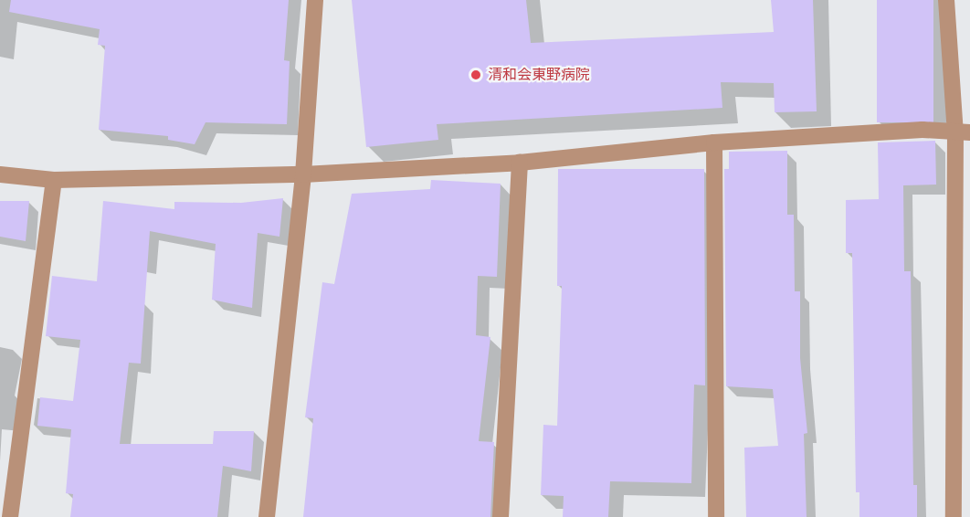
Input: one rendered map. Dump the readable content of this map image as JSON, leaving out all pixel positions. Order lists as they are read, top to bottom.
{
  "places": ["清和会東野病院"]
}
